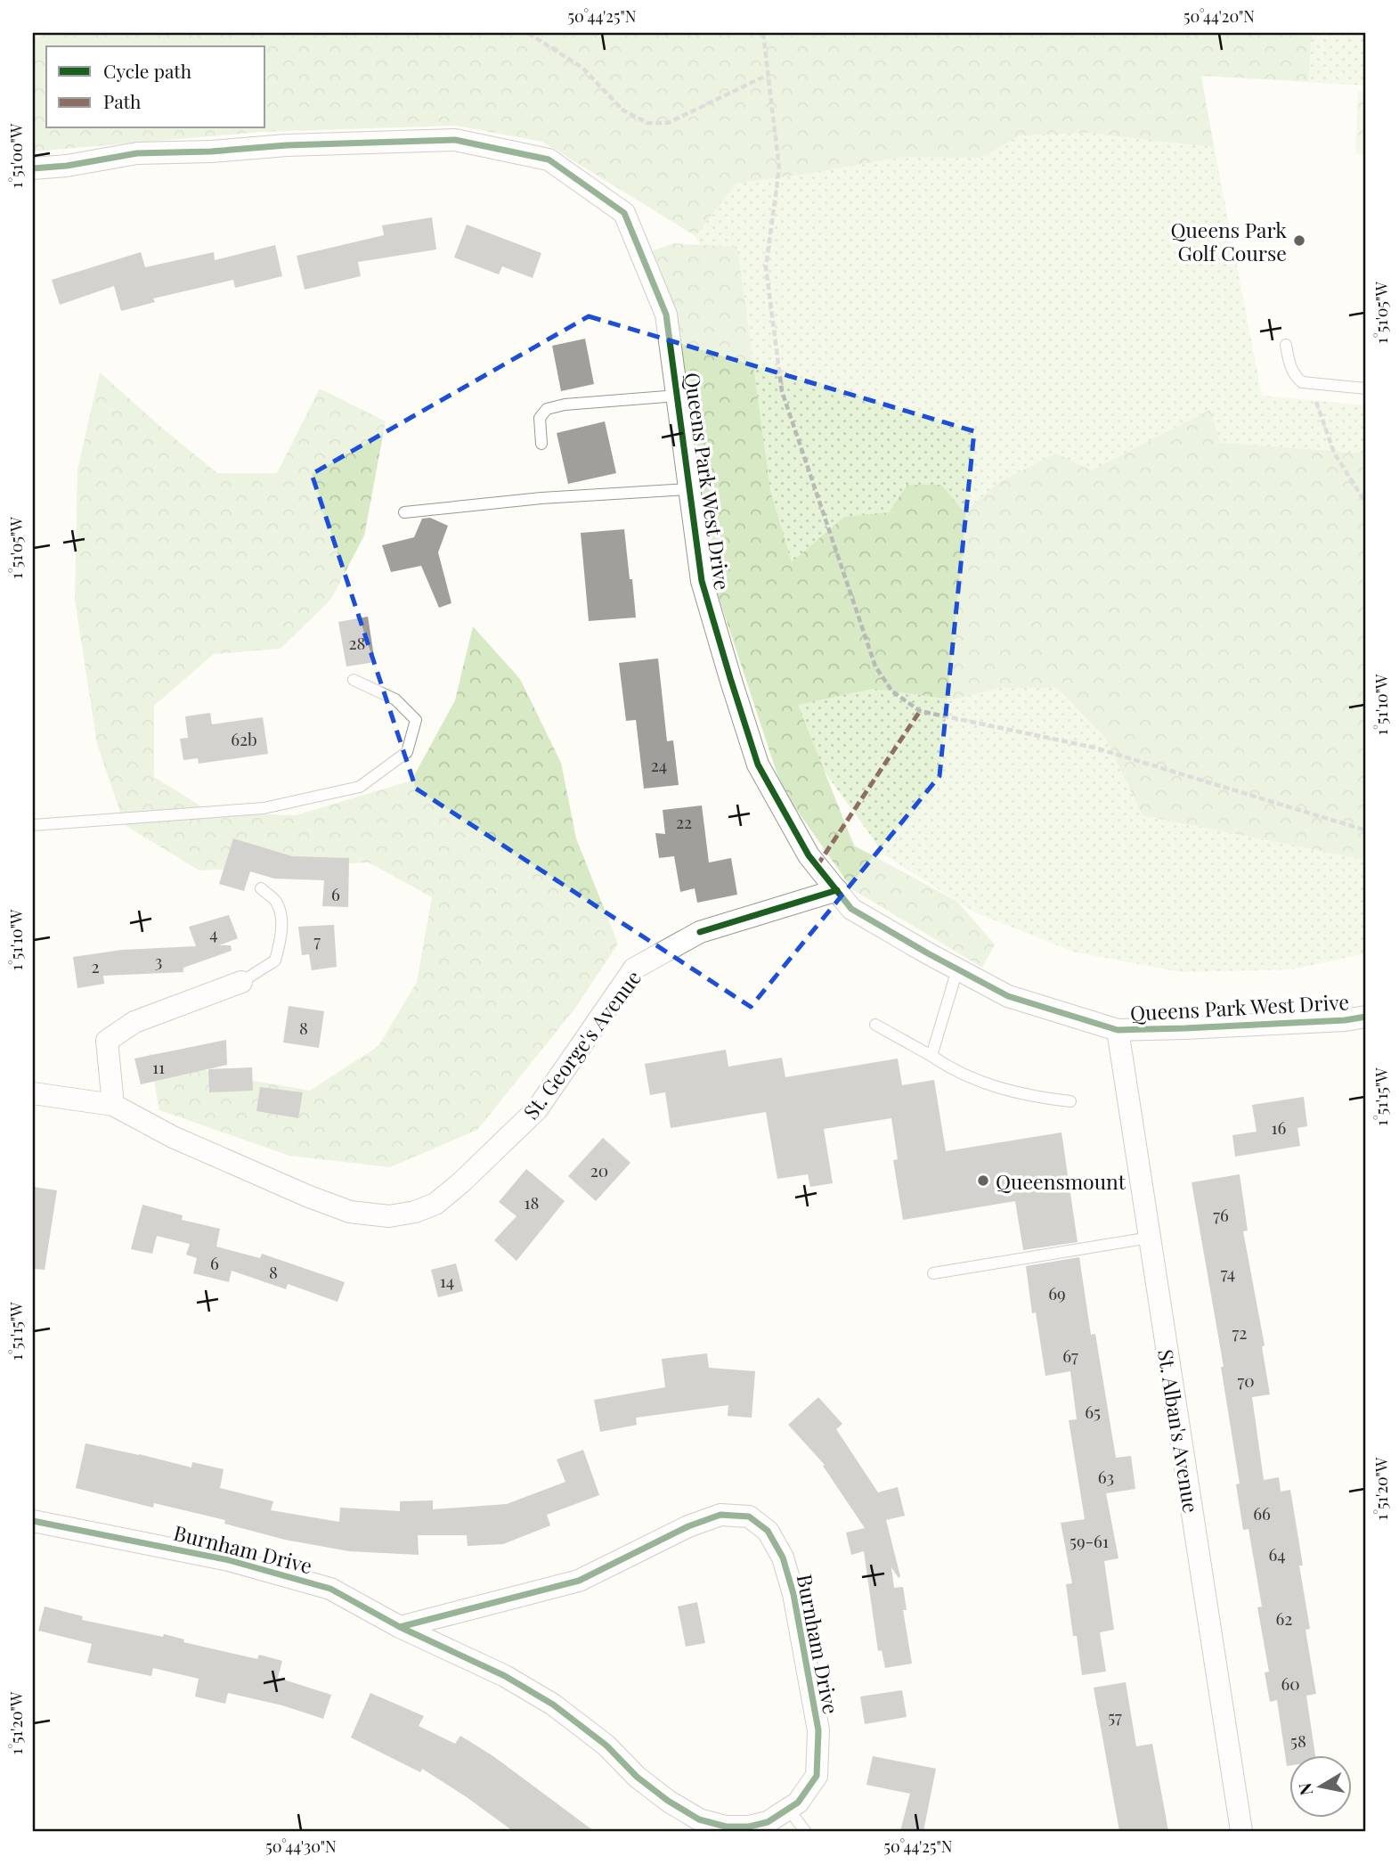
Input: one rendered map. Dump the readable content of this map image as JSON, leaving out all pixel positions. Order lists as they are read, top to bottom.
{
  "streets": {
    "street": [
      "Queens Park West Drive",
      "St. George's Avenue",
      "St. Alban's Avenue",
      "Burnham Drive"
    ]
  },
  "crossings": [
    ["Queens Park West Drive", "St. George's Avenue"],
    ["Queens Park West Drive", "St. Alban's Avenue"]
  ],
  "places": ["Queens Park Golf Course", "Queensmount"],
  "house_numbers": [
    "28",
    "62b",
    "24",
    "22",
    "6",
    "4",
    "7",
    "3",
    "2",
    "8",
    "11",
    "16",
    "20",
    "18",
    "76",
    "6",
    "8",
    "74",
    "14",
    "69",
    "72",
    "67",
    "70",
    "65",
    "63",
    "66",
    "59-61",
    "64",
    "62",
    "60",
    "57",
    "58"
  ],
  "legend": ["Cycle path", "Path"],
  "north": "left",
  "coordinates": [
    "50°44'25\"N",
    "50°44'20\"N",
    "1°51'00\"W",
    "1°51'05\"W",
    "1°51'10\"W",
    "1°51'15\"W",
    "1°51'20\"W",
    "50°44'30\"N"
  ]
}
